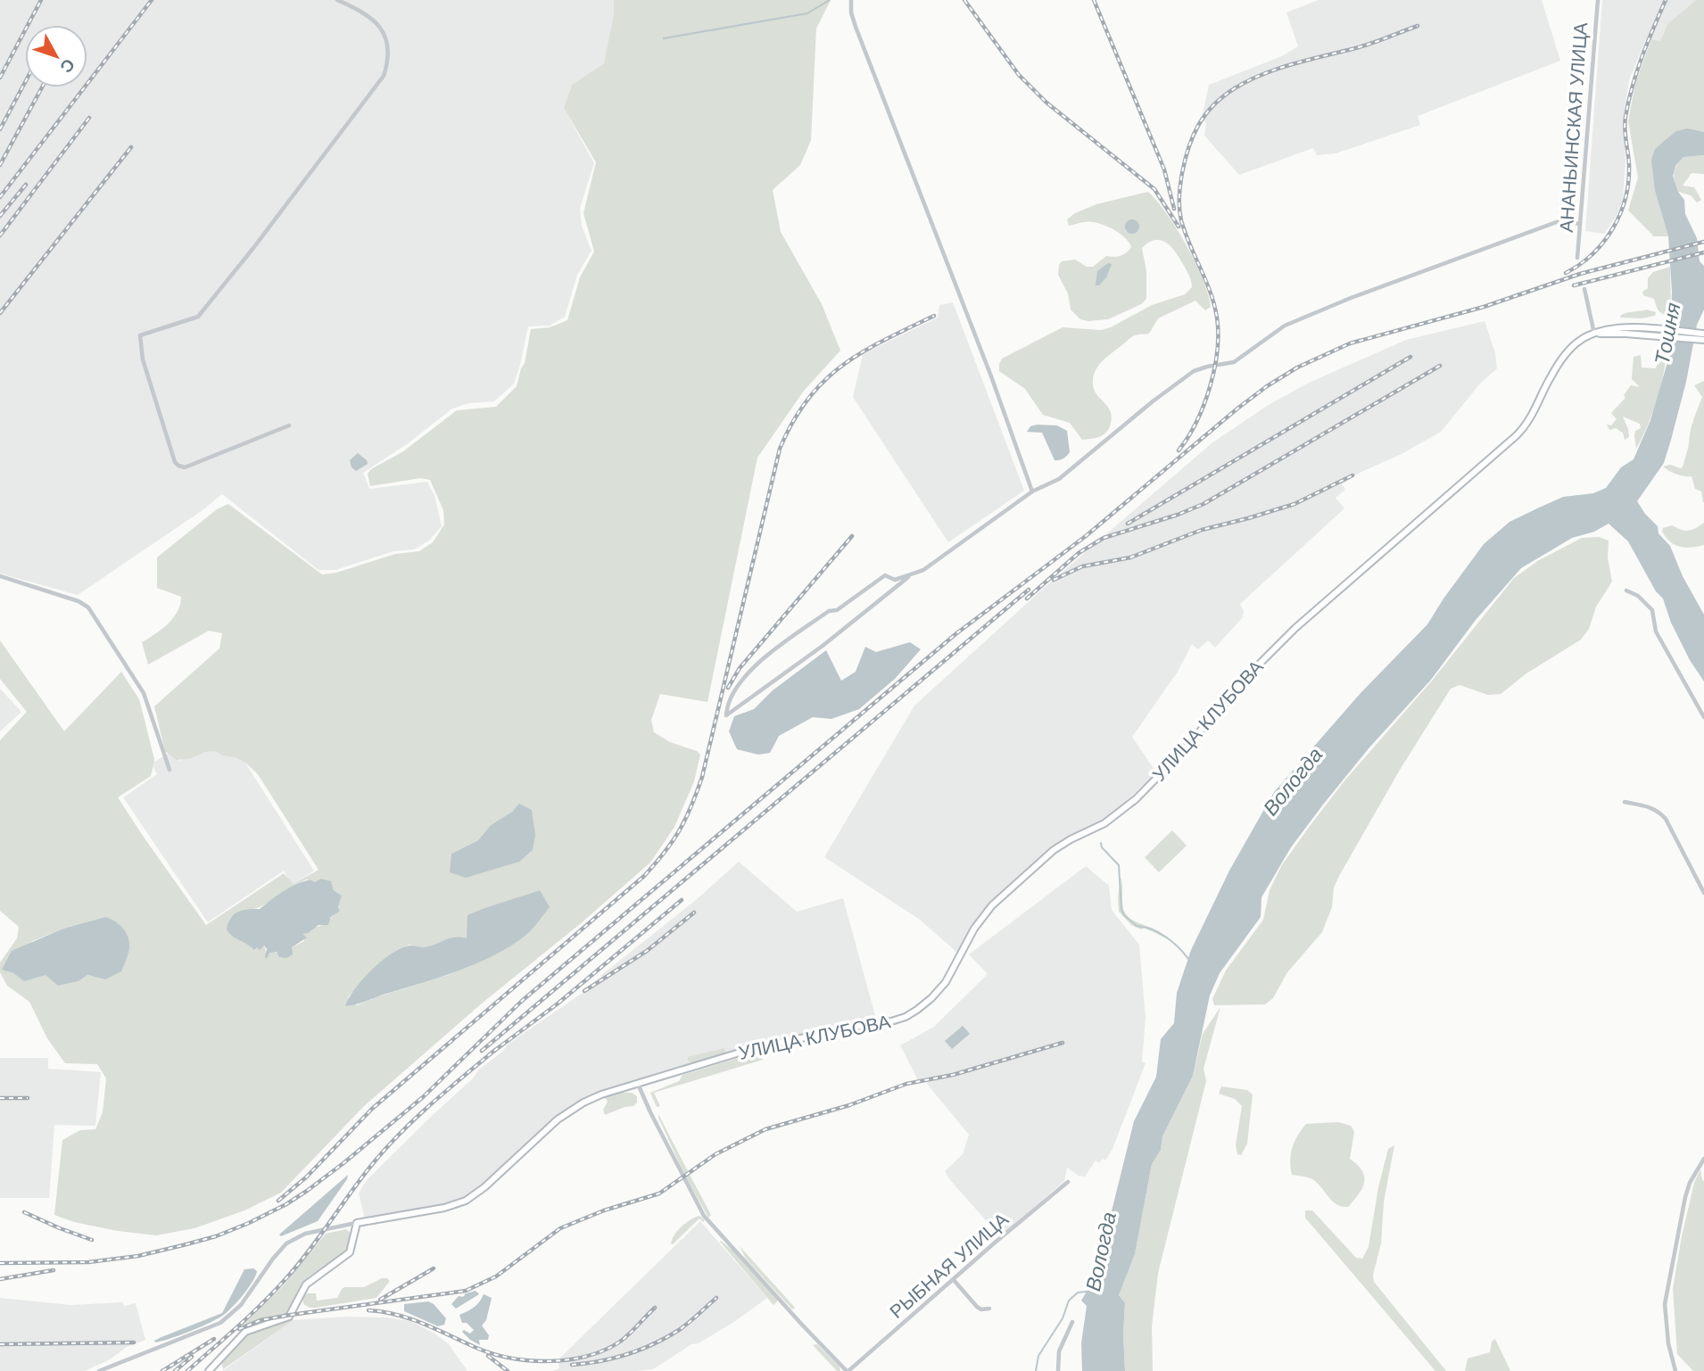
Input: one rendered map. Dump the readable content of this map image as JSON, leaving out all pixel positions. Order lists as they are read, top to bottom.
{
  "streets": {
    "main road": ["УЛИЦА КЛУБОВА"],
    "street": ["АНАНЬИНСКАЯ УЛИЦА", "РЫБНАЯ УЛИЦА"]
  },
  "water": ["Тошня", "Вологда"],
  "north": "bottom right"
}
